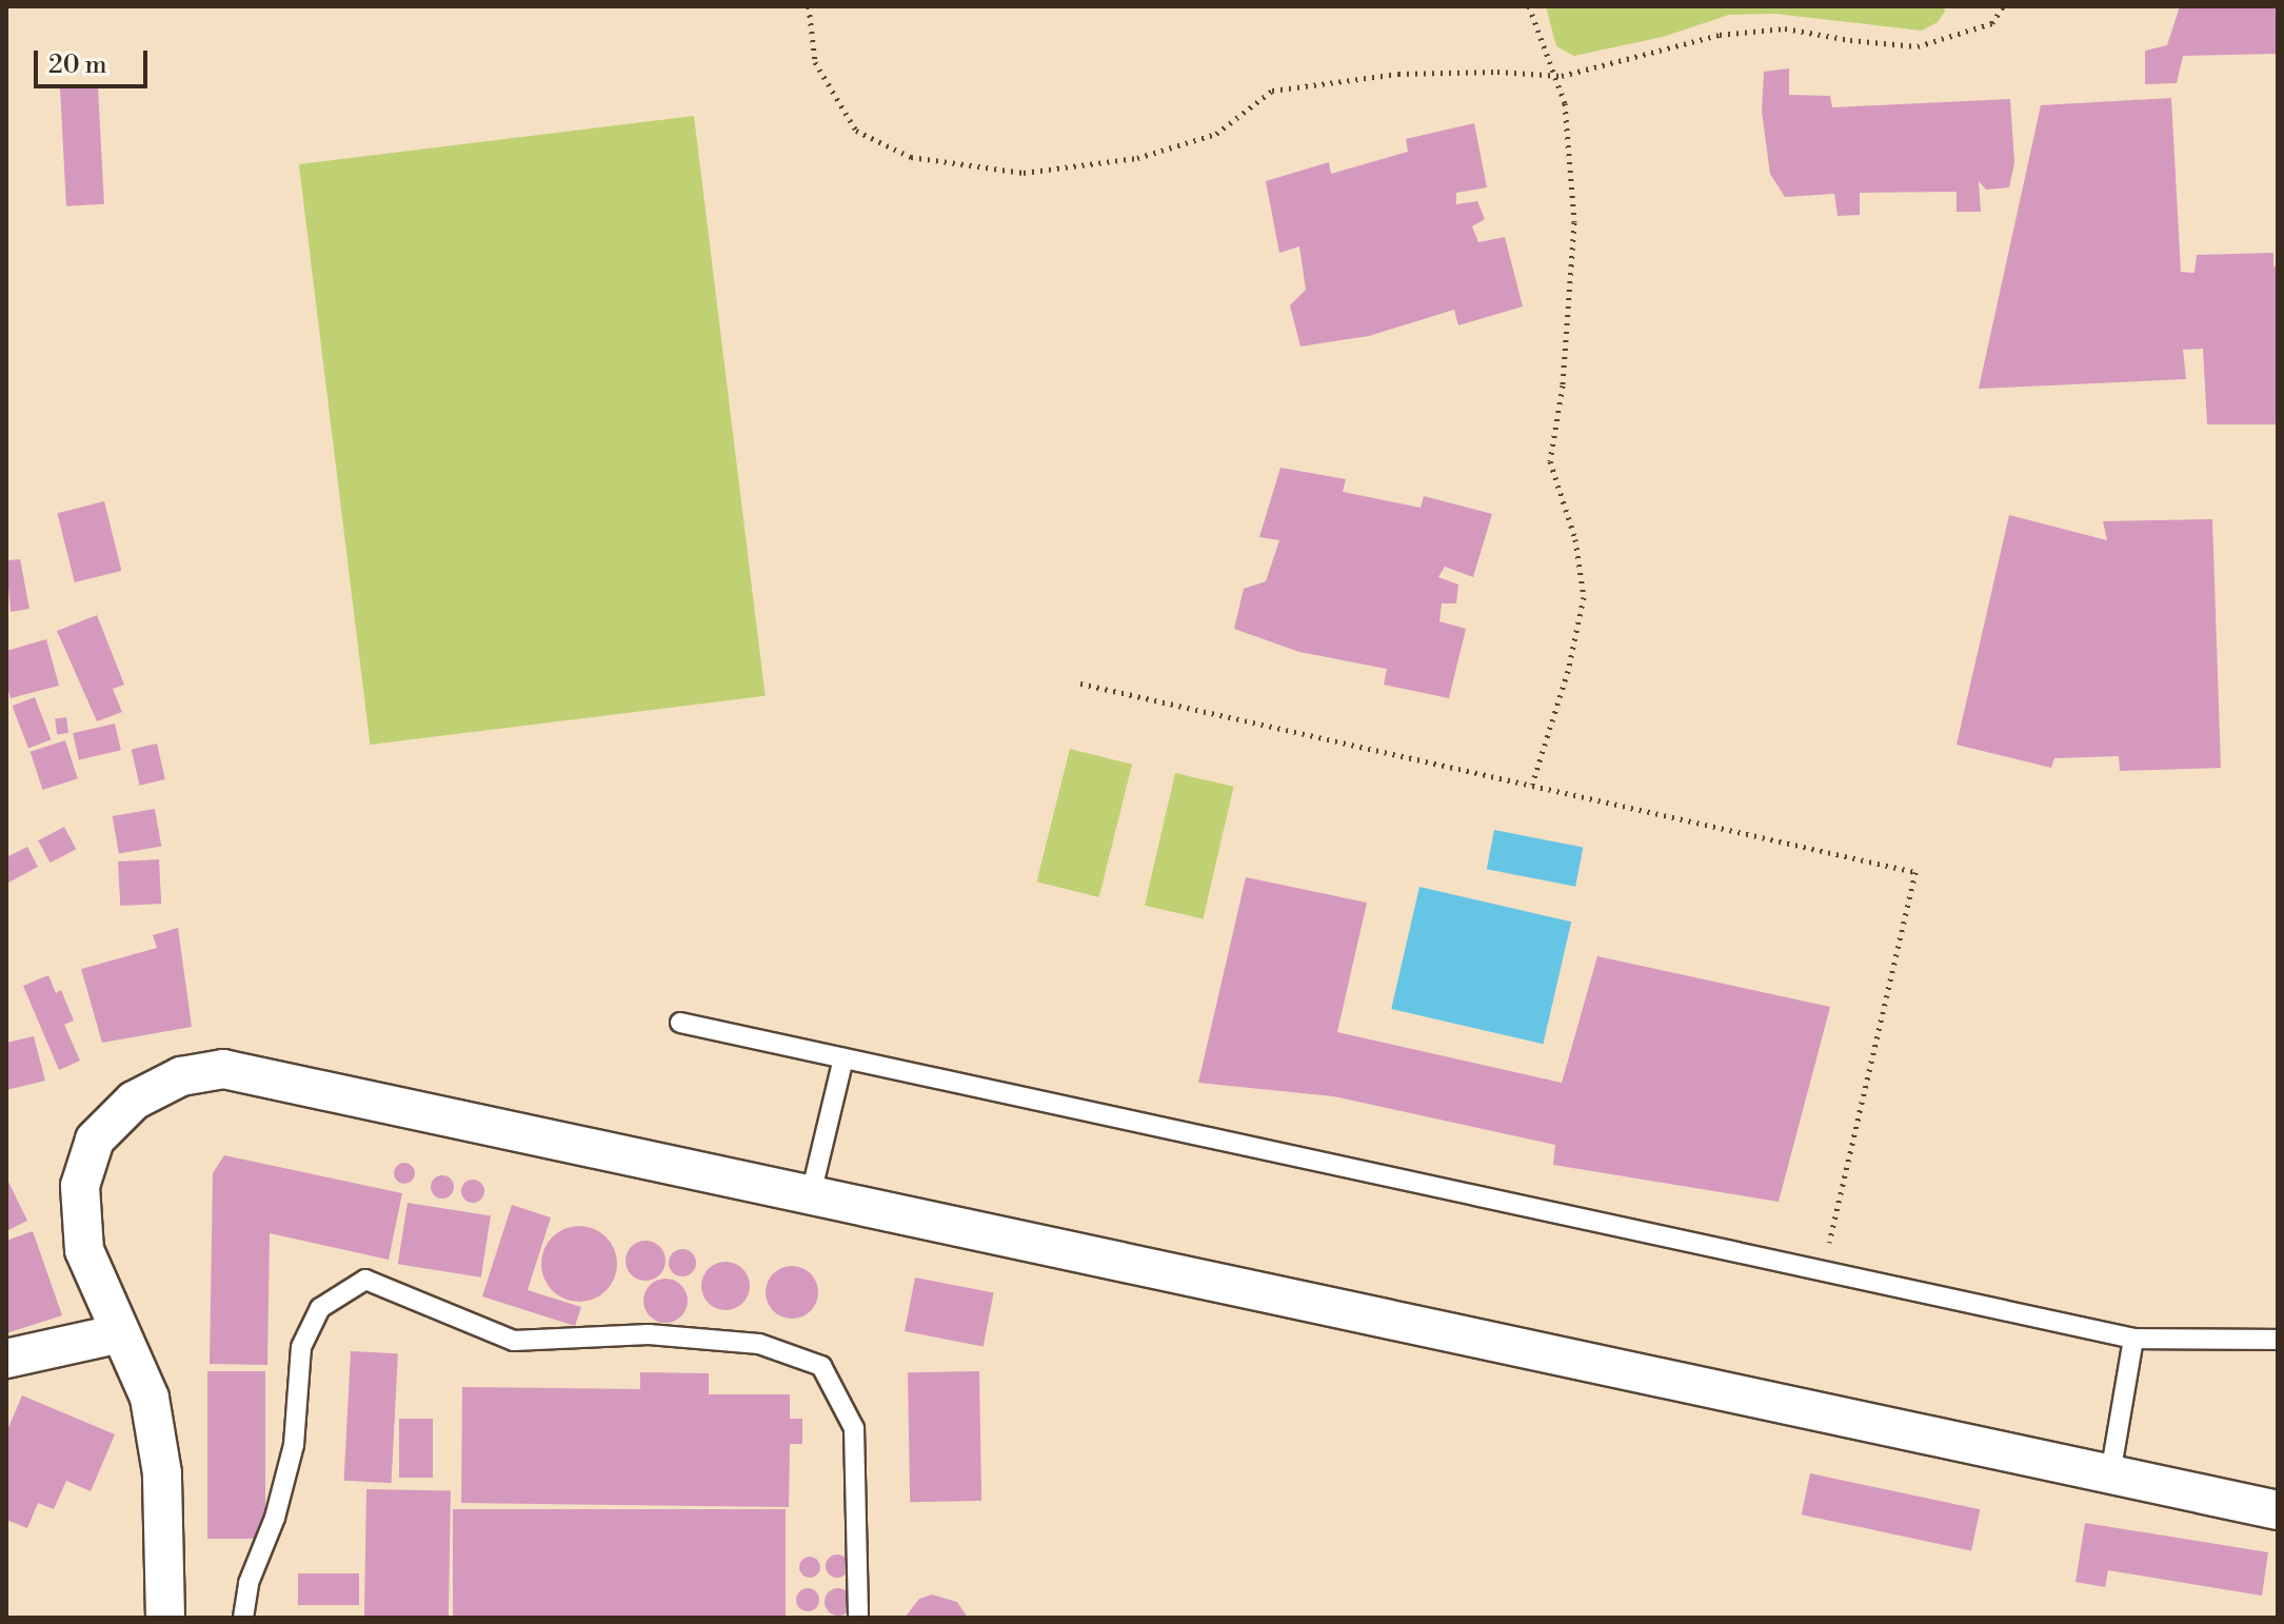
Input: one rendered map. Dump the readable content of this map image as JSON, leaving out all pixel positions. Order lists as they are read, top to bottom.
{
  "scale_bar": "20 m"
}
